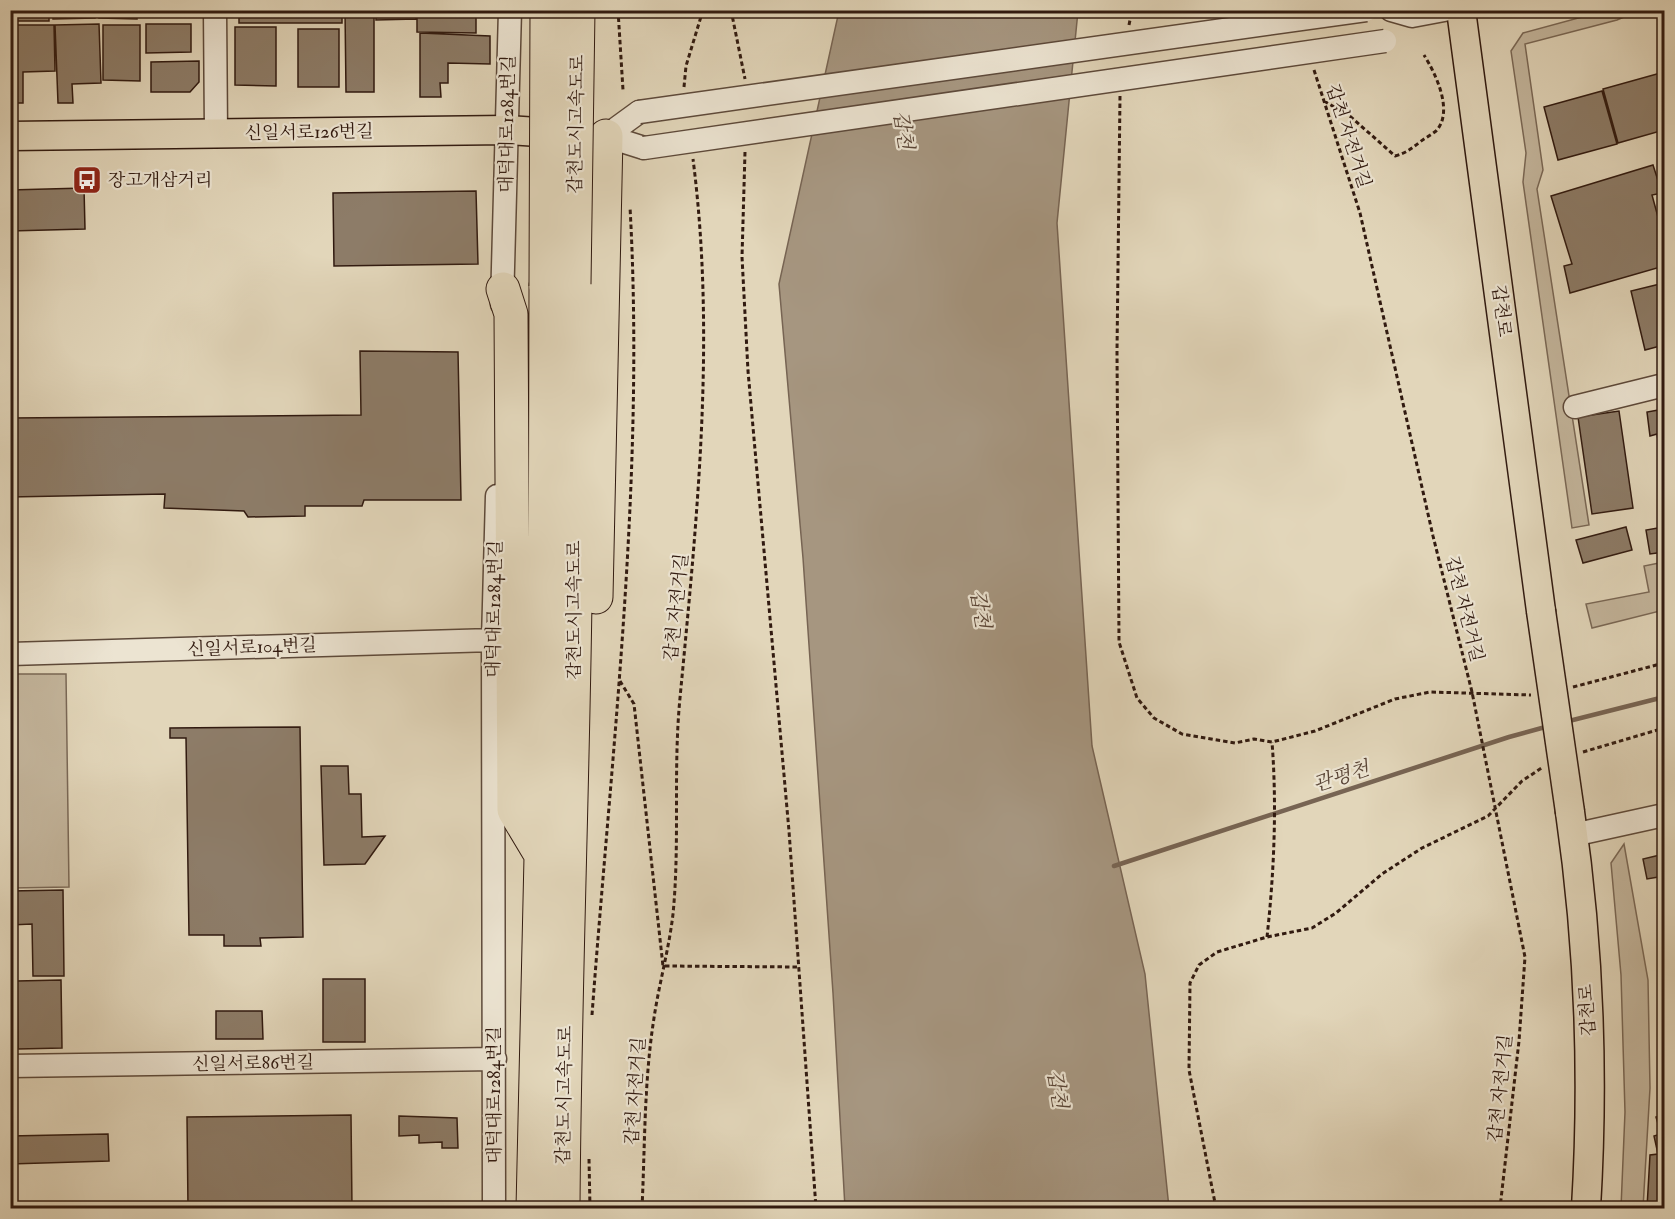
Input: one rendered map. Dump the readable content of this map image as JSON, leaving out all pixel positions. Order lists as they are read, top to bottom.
{
  "streets": {
    "highway": ["갑천도시고속도로"],
    "main road": ["신일서로126번길", "갑천로"],
    "street": ["대덕대로1284번길", "신일서로104번길", "신일서로86번길"],
    "path": ["갑천 자전거길"]
  },
  "crossings": [
    ["대덕대로1284번길", "신일서로126번길"],
    ["대덕대로1284번길", "신일서로104번길"],
    ["대덕대로1284번길", "신일서로86번길"]
  ],
  "water": ["갑천", "관평천"],
  "places": {
    "bus stop": ["장고개삼거리"]
  }
}
